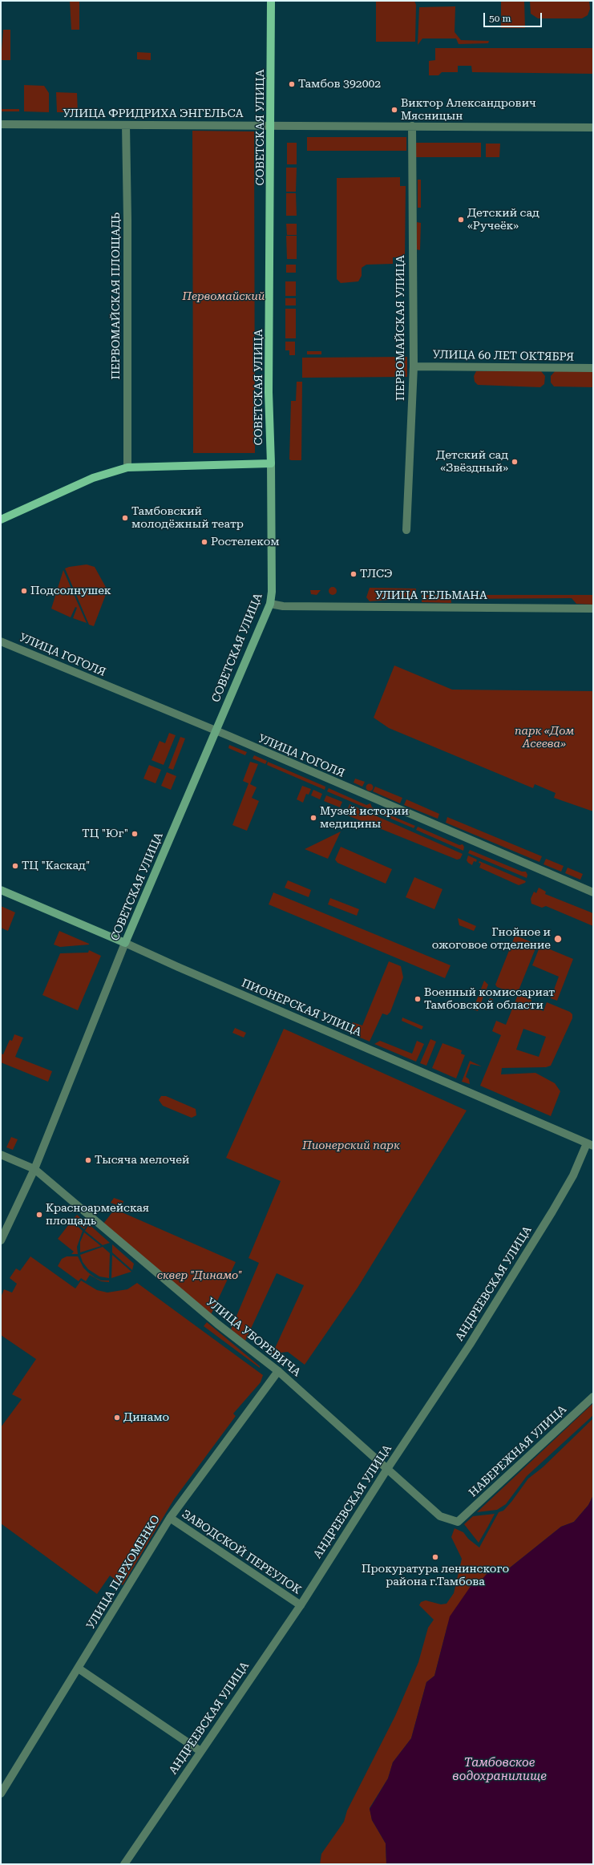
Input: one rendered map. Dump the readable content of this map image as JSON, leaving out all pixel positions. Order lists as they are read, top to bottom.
{
  "streets": {
    "main road": ["СОВЕТСКАЯ УЛИЦА", "ПИОНЕРСКАЯ УЛИЦА"],
    "street": [
      "УЛИЦА ФРИДРИХА ЭНГЕЛЬСА",
      "ПЕРВОМАЙСКАЯ ПЛОЩАДЬ",
      "ПЕРВОМАЙСКАЯ УЛИЦА",
      "УЛИЦА 60 ЛЕТ ОКТЯБРЯ",
      "УЛИЦА ТЕЛЬМАНА",
      "УЛИЦА ГОГОЛЯ",
      "АНДРЕЕВСКАЯ УЛИЦА",
      "УЛИЦА УБОРЕВИЧА",
      "НАБЕРЕЖНАЯ УЛИЦА",
      "ЗАВОДСКОЙ ПЕРЕУЛОК",
      "УЛИЦА ПАРХОМЕНКО"
    ]
  },
  "crossings": [
    ["УЛИЦА ФРИДРИХА ЭНГЕЛЬСА", "СОВЕТСКАЯ УЛИЦА"],
    ["УЛИЦА ФРИДРИХА ЭНГЕЛЬСА", "ПЕРВОМАЙСКАЯ ПЛОЩАДЬ"],
    ["УЛИЦА ФРИДРИХА ЭНГЕЛЬСА", "ПЕРВОМАЙСКАЯ УЛИЦА"],
    ["СОВЕТСКАЯ УЛИЦА", "УЛИЦА ТЕЛЬМАНА"],
    ["СОВЕТСКАЯ УЛИЦА", "УЛИЦА ГОГОЛЯ"],
    ["СОВЕТСКАЯ УЛИЦА", "ПИОНЕРСКАЯ УЛИЦА"],
    ["СОВЕТСКАЯ УЛИЦА", "УЛИЦА УБОРЕВИЧА"],
    ["ПЕРВОМАЙСКАЯ УЛИЦА", "УЛИЦА 60 ЛЕТ ОКТЯБРЯ"],
    ["ПИОНЕРСКАЯ УЛИЦА", "АНДРЕЕВСКАЯ УЛИЦА"],
    ["АНДРЕЕВСКАЯ УЛИЦА", "УЛИЦА УБОРЕВИЧА"],
    ["АНДРЕЕВСКАЯ УЛИЦА", "ЗАВОДСКОЙ ПЕРЕУЛОК"],
    ["УЛИЦА УБОРЕВИЧА", "НАБЕРЕЖНАЯ УЛИЦА"],
    ["УЛИЦА УБОРЕВИЧА", "УЛИЦА ПАРХОМЕНКО"],
    ["ЗАВОДСКОЙ ПЕРЕУЛОК", "УЛИЦА ПАРХОМЕНКО"]
  ],
  "water": ["Тамбовское водохранилище"],
  "parks": [
    "Первомайский",
    "парк «Дом Асеева»",
    "Пионерский парк",
    "сквер \"Динамо\""
  ],
  "places": [
    "Тамбов 392002",
    "Виктор Александрович Мясницын",
    "Детский сад «Ручеёк»",
    "Детский сад «Звёздный»",
    "Тамбовский молодёжный театр",
    "Ростелеком",
    "ТЛСЭ",
    "Подсолнушек",
    "Музей истории медицины",
    "ТЦ \"Юг\"",
    "ТЦ \"Каскад\"",
    "Гнойное и ожоговое отделение",
    "Военный комиссариат Тамбовской области",
    "Тысяча мелочей",
    "Красноармейская площадь",
    "Динамо",
    "Прокуратура ленинского района г.Тамбова"
  ],
  "scale_bar": "50 m"
}
